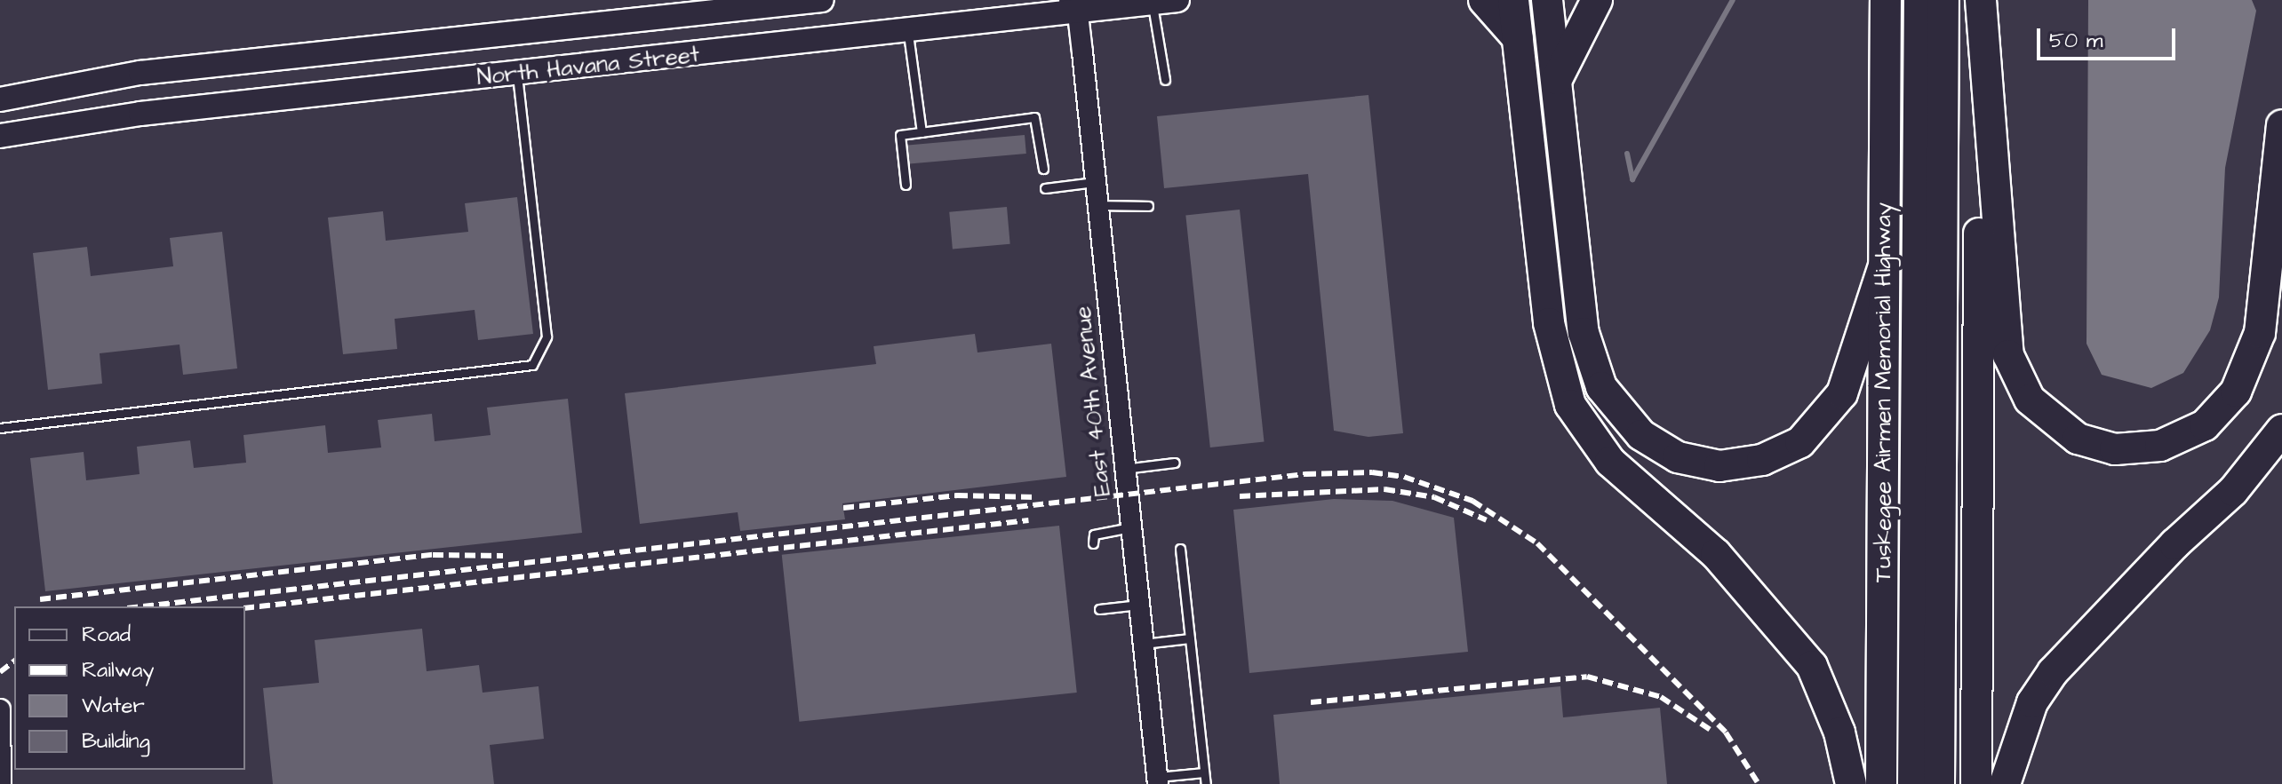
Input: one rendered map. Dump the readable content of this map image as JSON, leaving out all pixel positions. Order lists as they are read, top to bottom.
{
  "streets": {
    "highway": ["Tuskegee Airmen Memorial Highway"],
    "main road": ["North Havana Street"],
    "street": ["East 40th Avenue"]
  },
  "crossings": [
    ["North Havana Street", "East 40th Avenue"]
  ],
  "legend": [
    "Road",
    "Railway",
    "Water",
    "Building"
  ],
  "scale_bar": "50 m"
}
